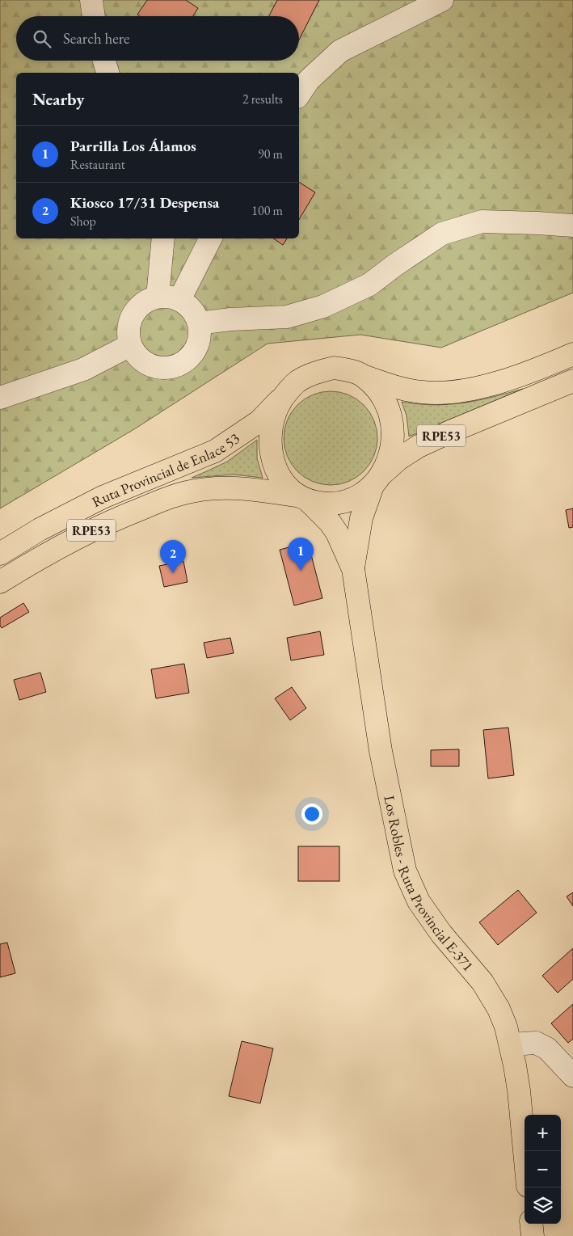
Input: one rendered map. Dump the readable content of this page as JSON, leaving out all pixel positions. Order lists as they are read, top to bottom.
{
  "streets": {
    "main road": ["RPE53", "Ruta Provincial de Enlace 53", "Los Robles - Ruta Provincial E-371"]
  },
  "crossings": [
    ["RPE53", "Ruta Provincial de Enlace 53"]
  ],
  "page": {
    "search": "Search here",
    "heading": ["Nearby", "2 results"],
    "list": [
      {
        "mark": "1",
        "name": "Parrilla Los Álamos",
        "note": "Restaurant",
        "value": "90 m"
      },
      {
        "mark": "2",
        "name": "Kiosco 17/31 Despensa",
        "note": "Shop",
        "value": "100 m"
      }
    ],
    "pins": ["1", "2"],
    "map_buttons": ["+", "−"]
  }
}
